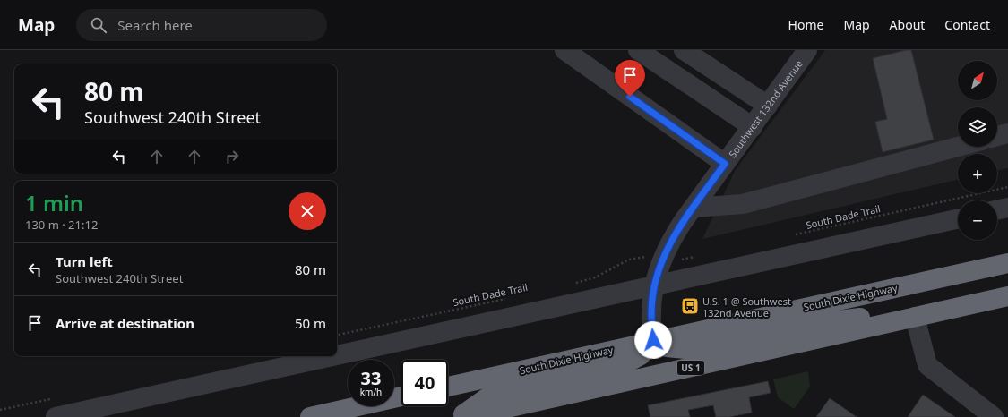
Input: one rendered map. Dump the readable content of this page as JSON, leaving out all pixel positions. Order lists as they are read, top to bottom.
{
  "streets": {
    "highway": ["South Dixie Highway", "US 1"],
    "street": ["Southwest 132nd Avenue"],
    "path": ["South Dade Trail"]
  },
  "crossings": [
    ["Southwest 132nd Avenue", "South Dixie Highway"]
  ],
  "places": {
    "bus stop": ["U.S. 1 @ Southwest 132nd Avenue"]
  },
  "north": "top right",
  "page": {
    "header": "Map",
    "search": "Search here",
    "nav": [
      "Home",
      "Map",
      "About",
      "Contact"
    ],
    "map_buttons": ["+", "−"],
    "turn": ["80 m", "Southwest 240th Street"],
    "heading": ["1 min", "130 m · 21:12"],
    "list": [
      {
        "name": "Turn left",
        "note": "Southwest 240th Street",
        "value": "80 m"
      },
      {
        "name": "Arrive at destination",
        "value": "50 m"
      }
    ],
    "speed": "33 km/h",
    "limit": "40"
  }
}
